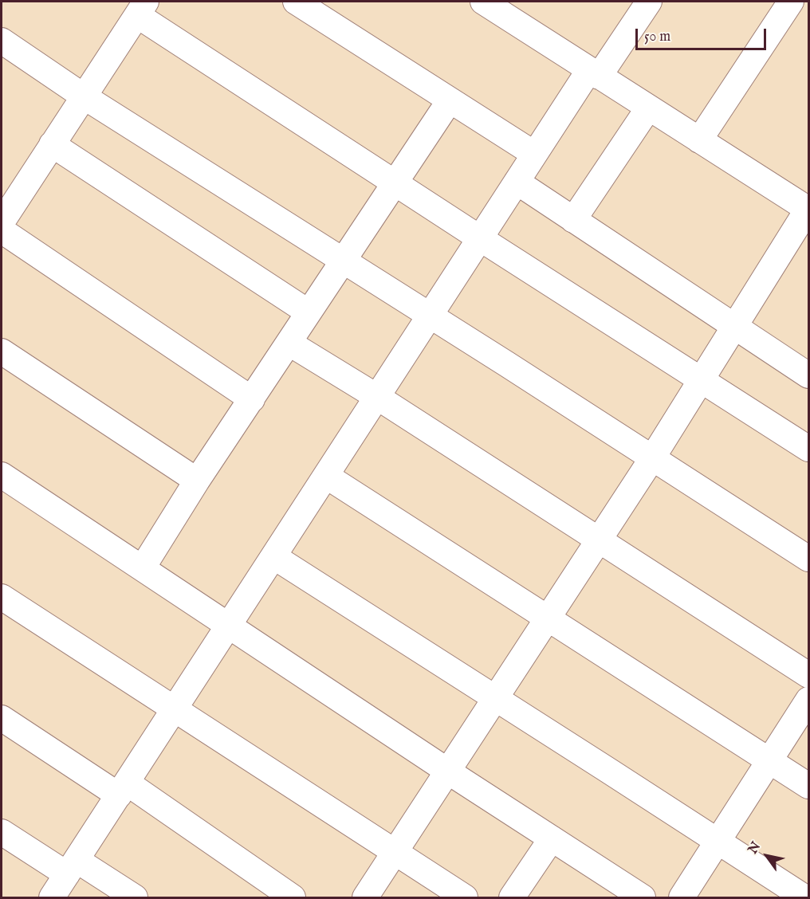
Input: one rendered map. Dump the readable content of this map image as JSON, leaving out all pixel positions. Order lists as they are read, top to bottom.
{
  "scale_bar": "50 m",
  "north": "top left"
}
